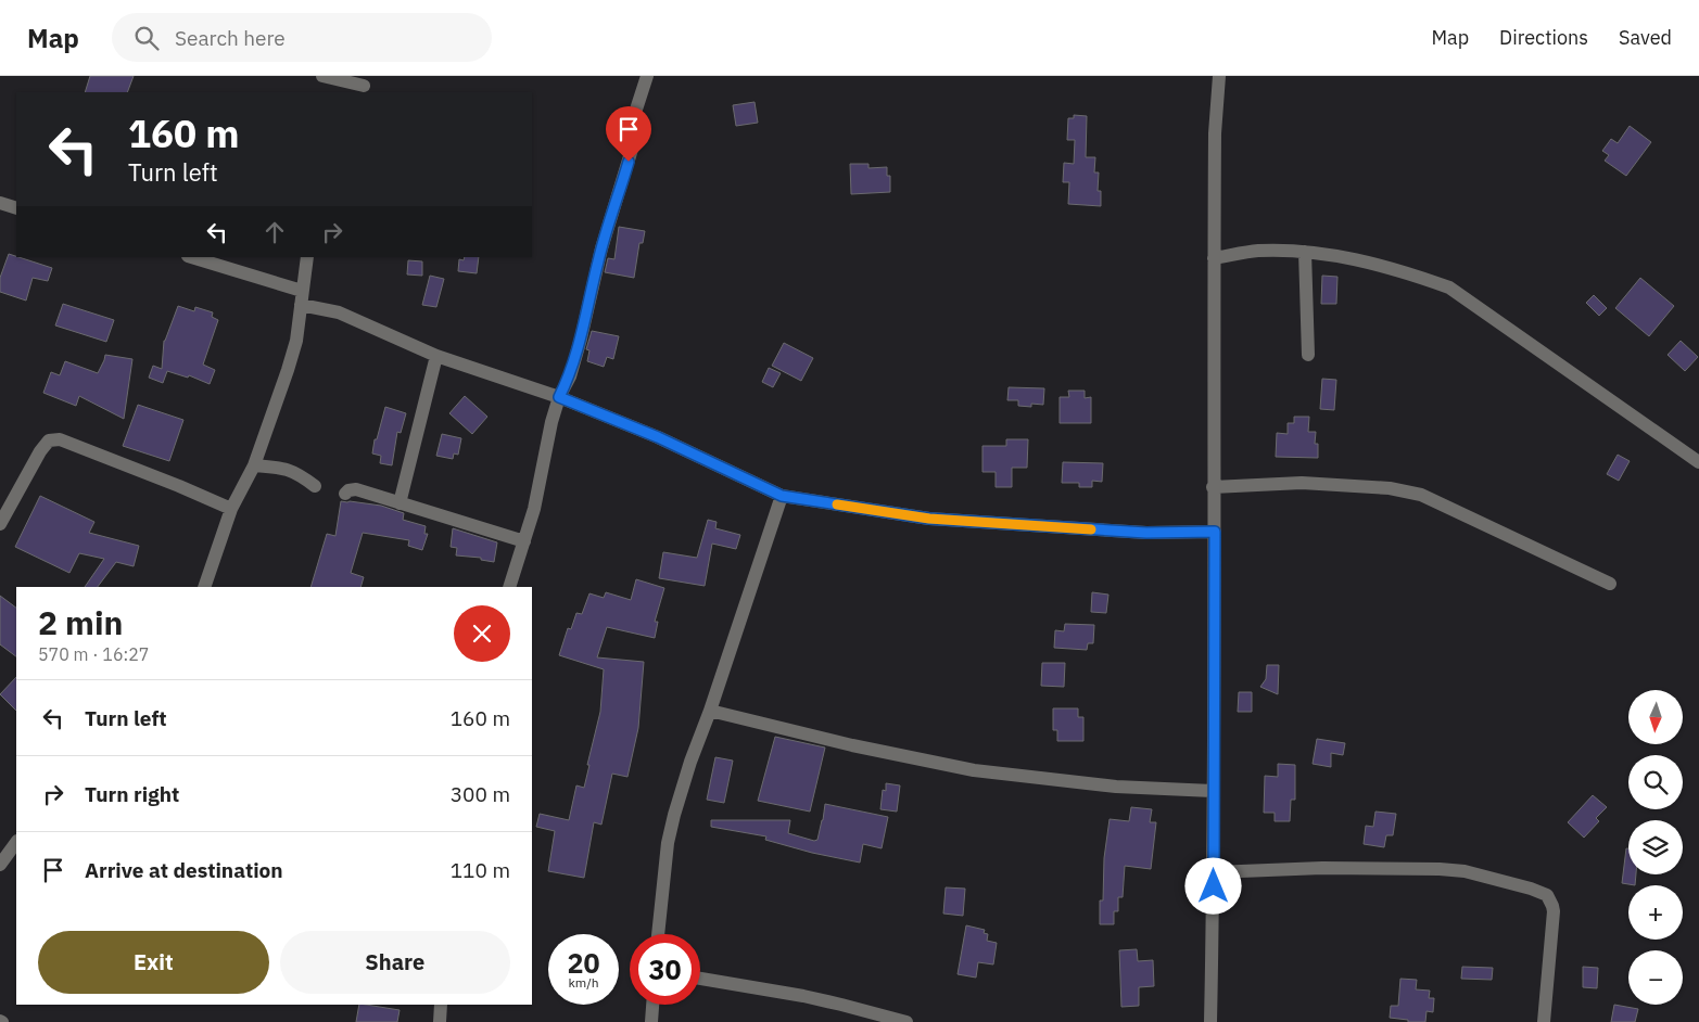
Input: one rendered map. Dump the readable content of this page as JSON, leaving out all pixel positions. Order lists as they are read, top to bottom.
{
  "north": "bottom",
  "page": {
    "header": "Map",
    "search": "Search here",
    "nav": ["Map", "Directions", "Saved"],
    "turn": ["160 m", "Turn left"],
    "heading": ["2 min", "570 m · 16:27"],
    "list": [
      {
        "name": "Turn left",
        "value": "160 m"
      },
      {
        "name": "Turn right",
        "value": "300 m"
      },
      {
        "name": "Arrive at destination",
        "value": "110 m"
      }
    ],
    "map_buttons": ["+", "−"],
    "buttons": ["Exit", "Share"],
    "speed": "20 km/h",
    "limit": "30"
  }
}
